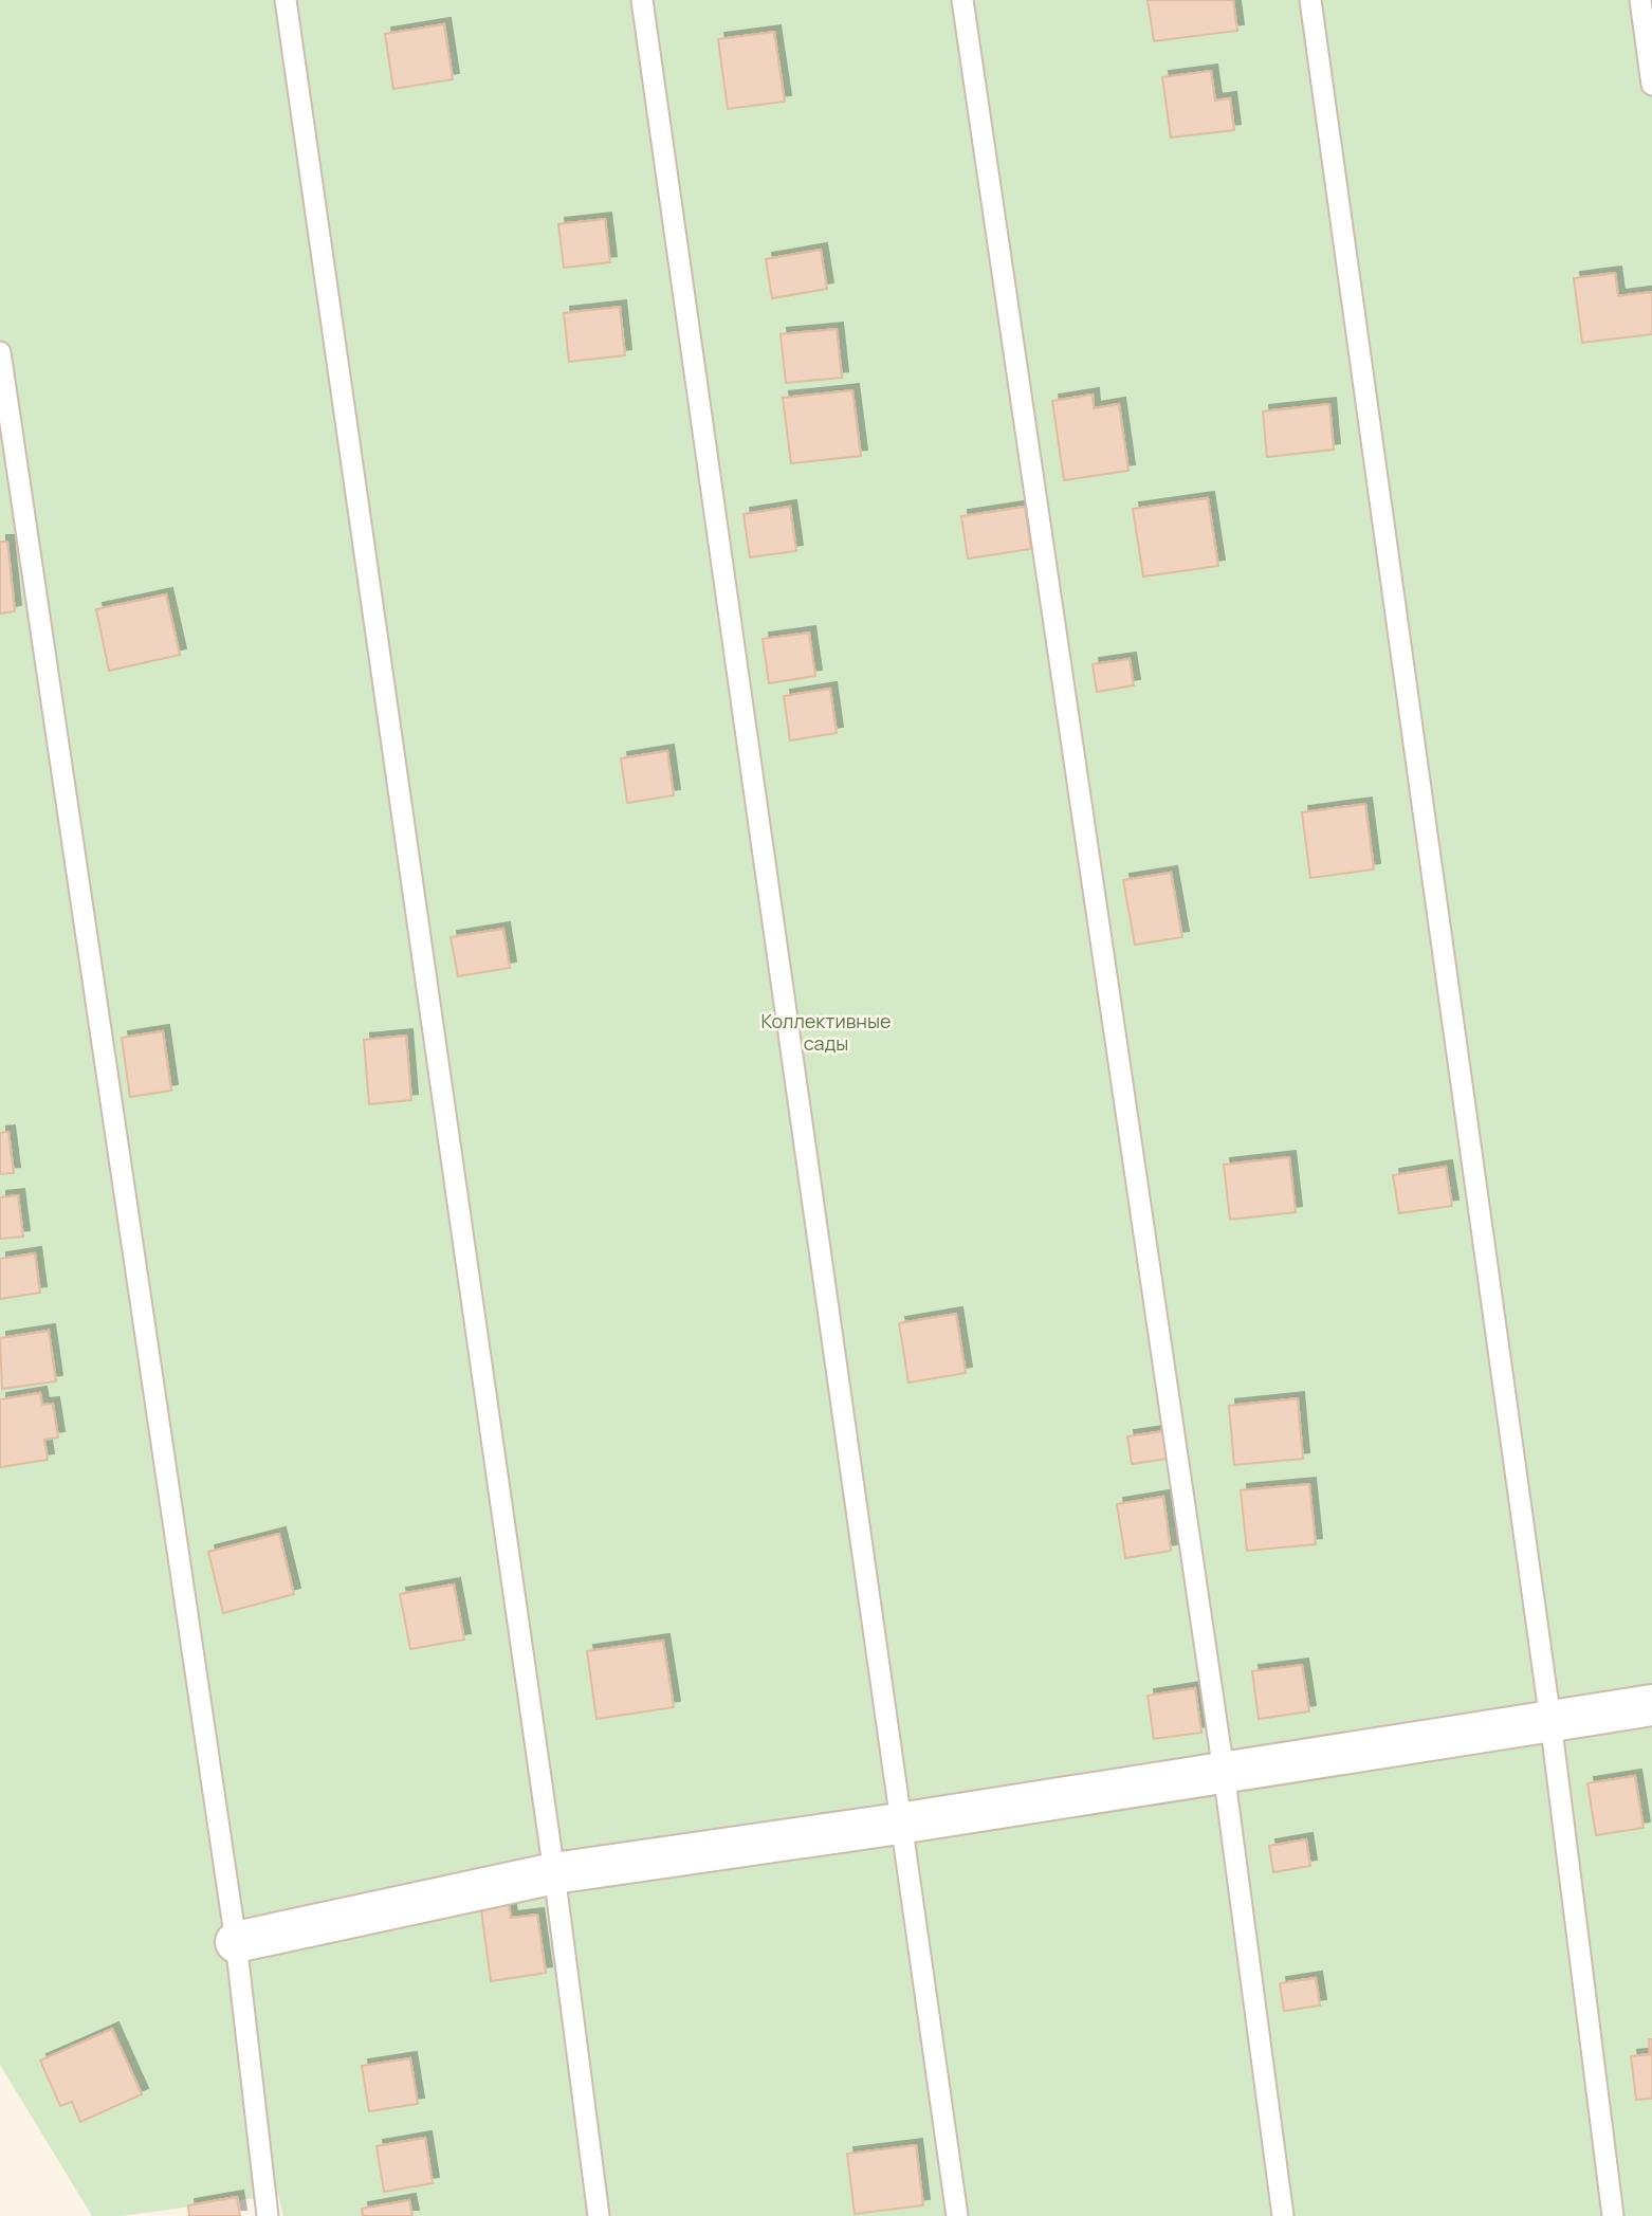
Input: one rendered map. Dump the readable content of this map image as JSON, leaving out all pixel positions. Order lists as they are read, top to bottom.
{
  "parks": ["Коллективные сады"]
}
